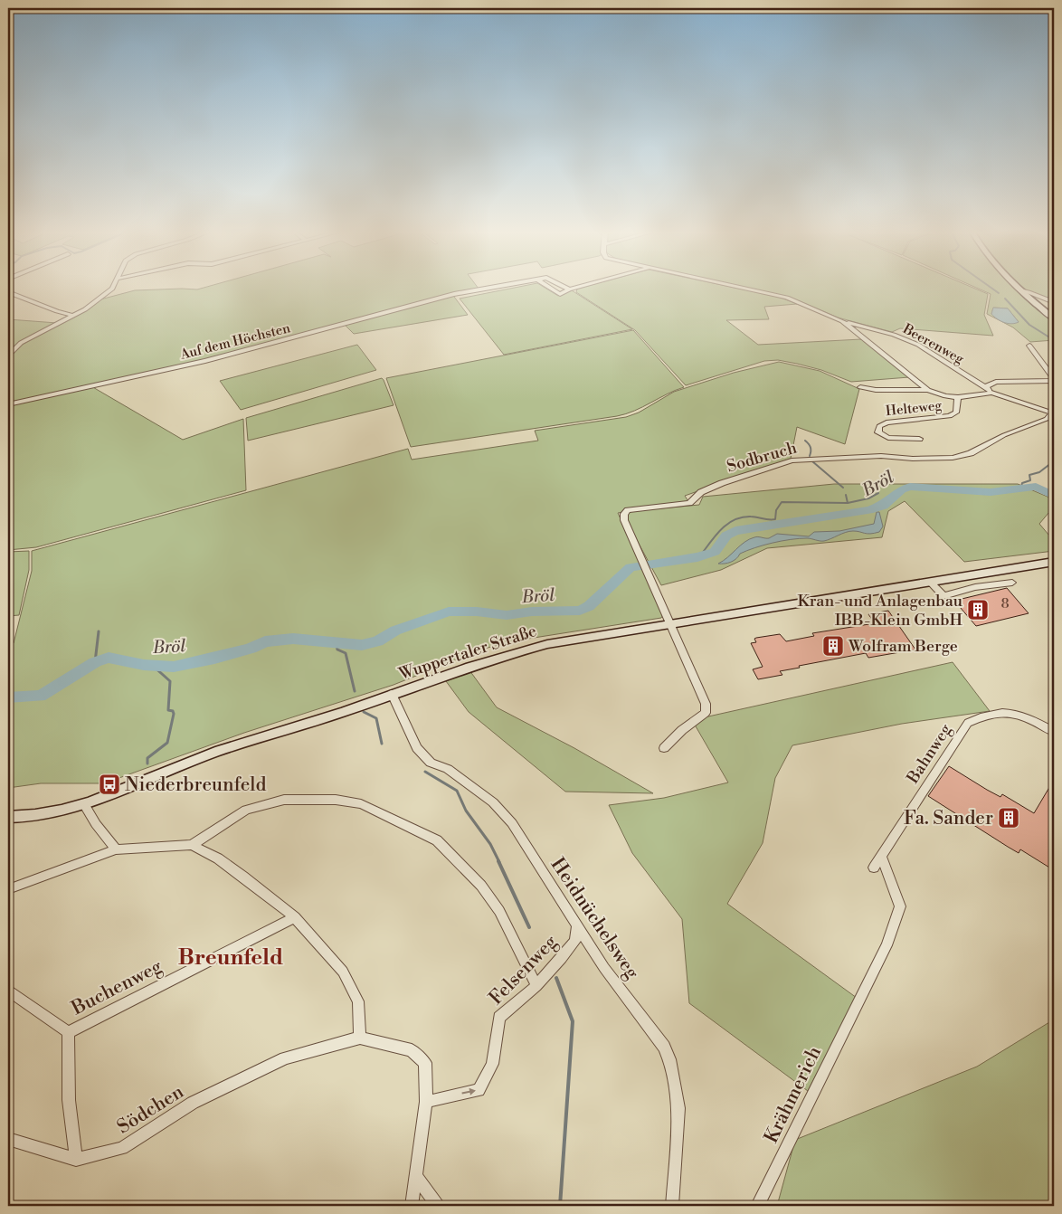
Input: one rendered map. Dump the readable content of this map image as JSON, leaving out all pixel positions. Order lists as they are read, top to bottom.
{
  "streets": {
    "main road": ["Wuppertaler Straße"],
    "street": [
      "Auf dem Höchsten",
      "Beerenweg",
      "Helteweg",
      "Sodbruch",
      "Bahnweg",
      "Heidnüchelsweg",
      "Felsenweg",
      "Buchenweg",
      "Krähmerich",
      "Södchen"
    ]
  },
  "crossings": [
    ["Sodbruch", "Wuppertaler Straße"],
    ["Wuppertaler Straße", "Heidnüchelsweg"],
    ["Heidnüchelsweg", "Felsenweg"]
  ],
  "one_way": ["Felsenweg"],
  "districts": ["Breunfeld"],
  "water": ["Bröl"],
  "places": {
    "building": ["Kran- und Anlagenbau IBB-Klein GmbH", "Wolfram Berge", "Fa. Sander"],
    "bus stop": ["Niederbreunfeld"]
  },
  "house_numbers": ["8"]
}
